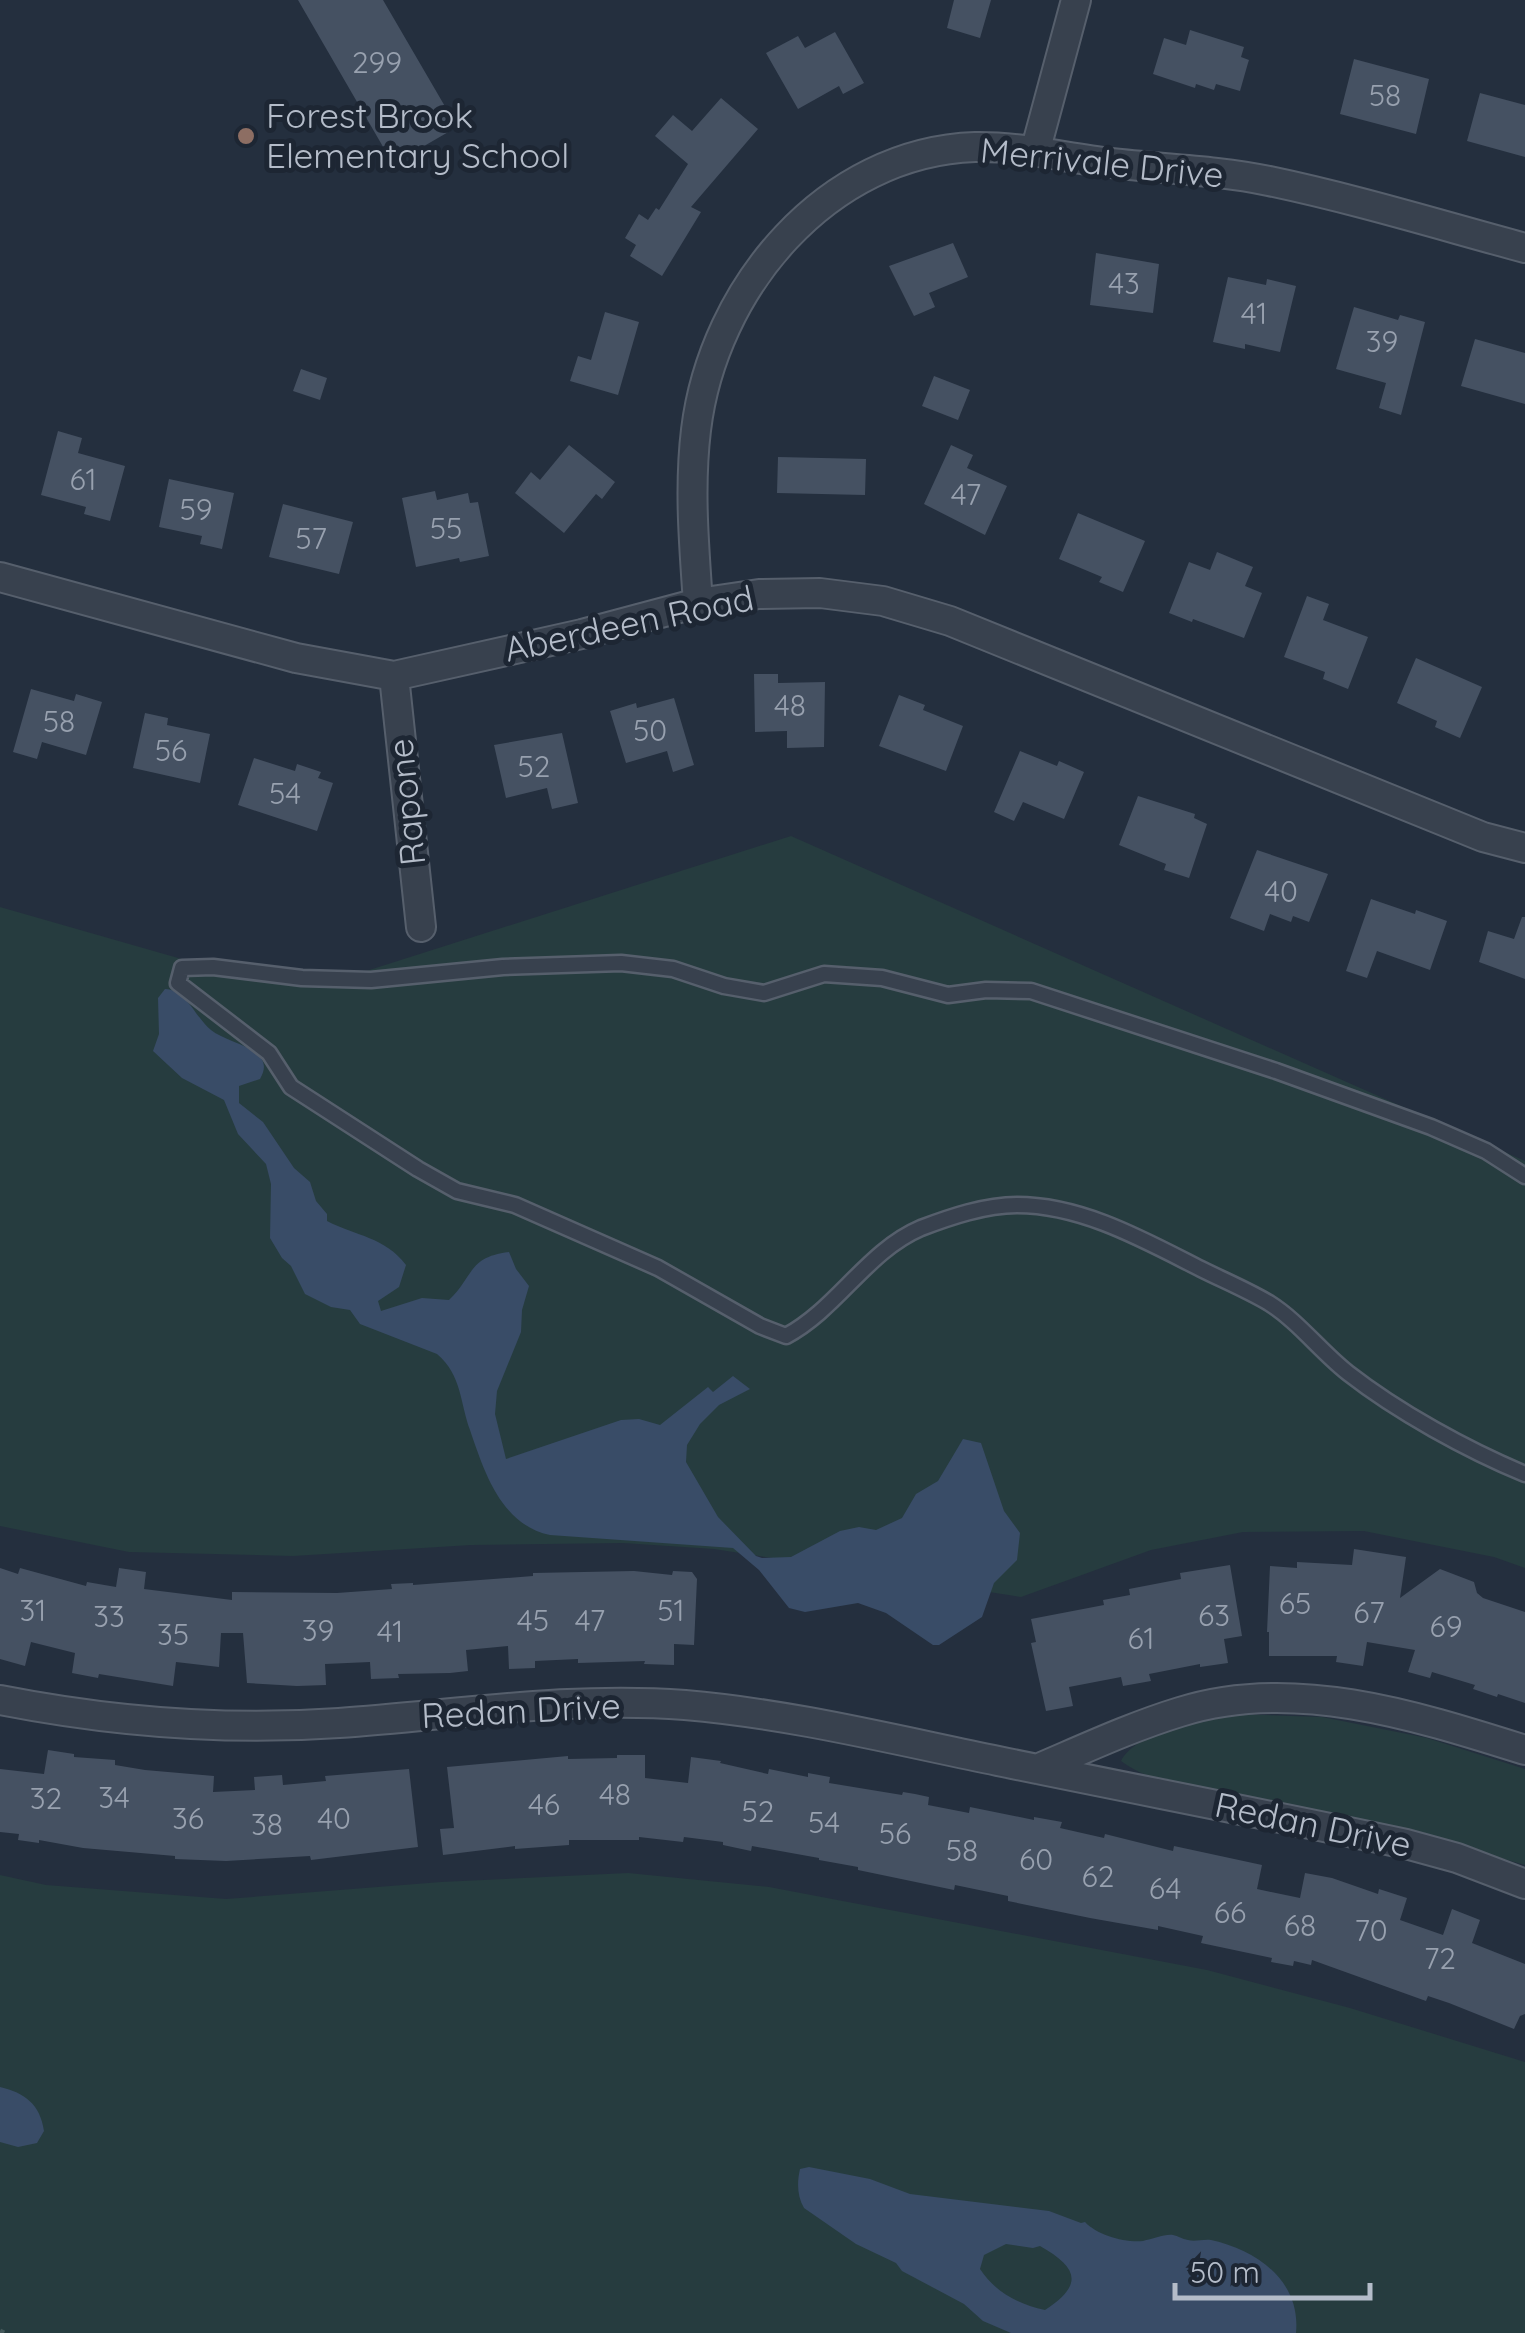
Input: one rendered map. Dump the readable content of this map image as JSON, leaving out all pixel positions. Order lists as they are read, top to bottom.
{
  "streets": {
    "street": [
      "Merrivale Drive",
      "Aberdeen Road",
      "Rapone",
      "Redan Drive"
    ]
  },
  "crossings": [
    ["Merrivale Drive", "Aberdeen Road"],
    ["Aberdeen Road", "Rapone"]
  ],
  "places": ["Forest Brook Elementary School"],
  "house_numbers": [
    "299",
    "58",
    "43",
    "41",
    "39",
    "61",
    "47",
    "59",
    "55",
    "57",
    "48",
    "58",
    "50",
    "56",
    "52",
    "54",
    "40",
    "65",
    "31",
    "51",
    "67",
    "63",
    "33",
    "45",
    "47",
    "69",
    "39",
    "41",
    "35",
    "61",
    "48",
    "34",
    "32",
    "46",
    "52",
    "36",
    "40",
    "54",
    "38",
    "56",
    "58",
    "60",
    "62",
    "64",
    "66",
    "68",
    "70",
    "72"
  ],
  "scale_bar": "50 m"
}
